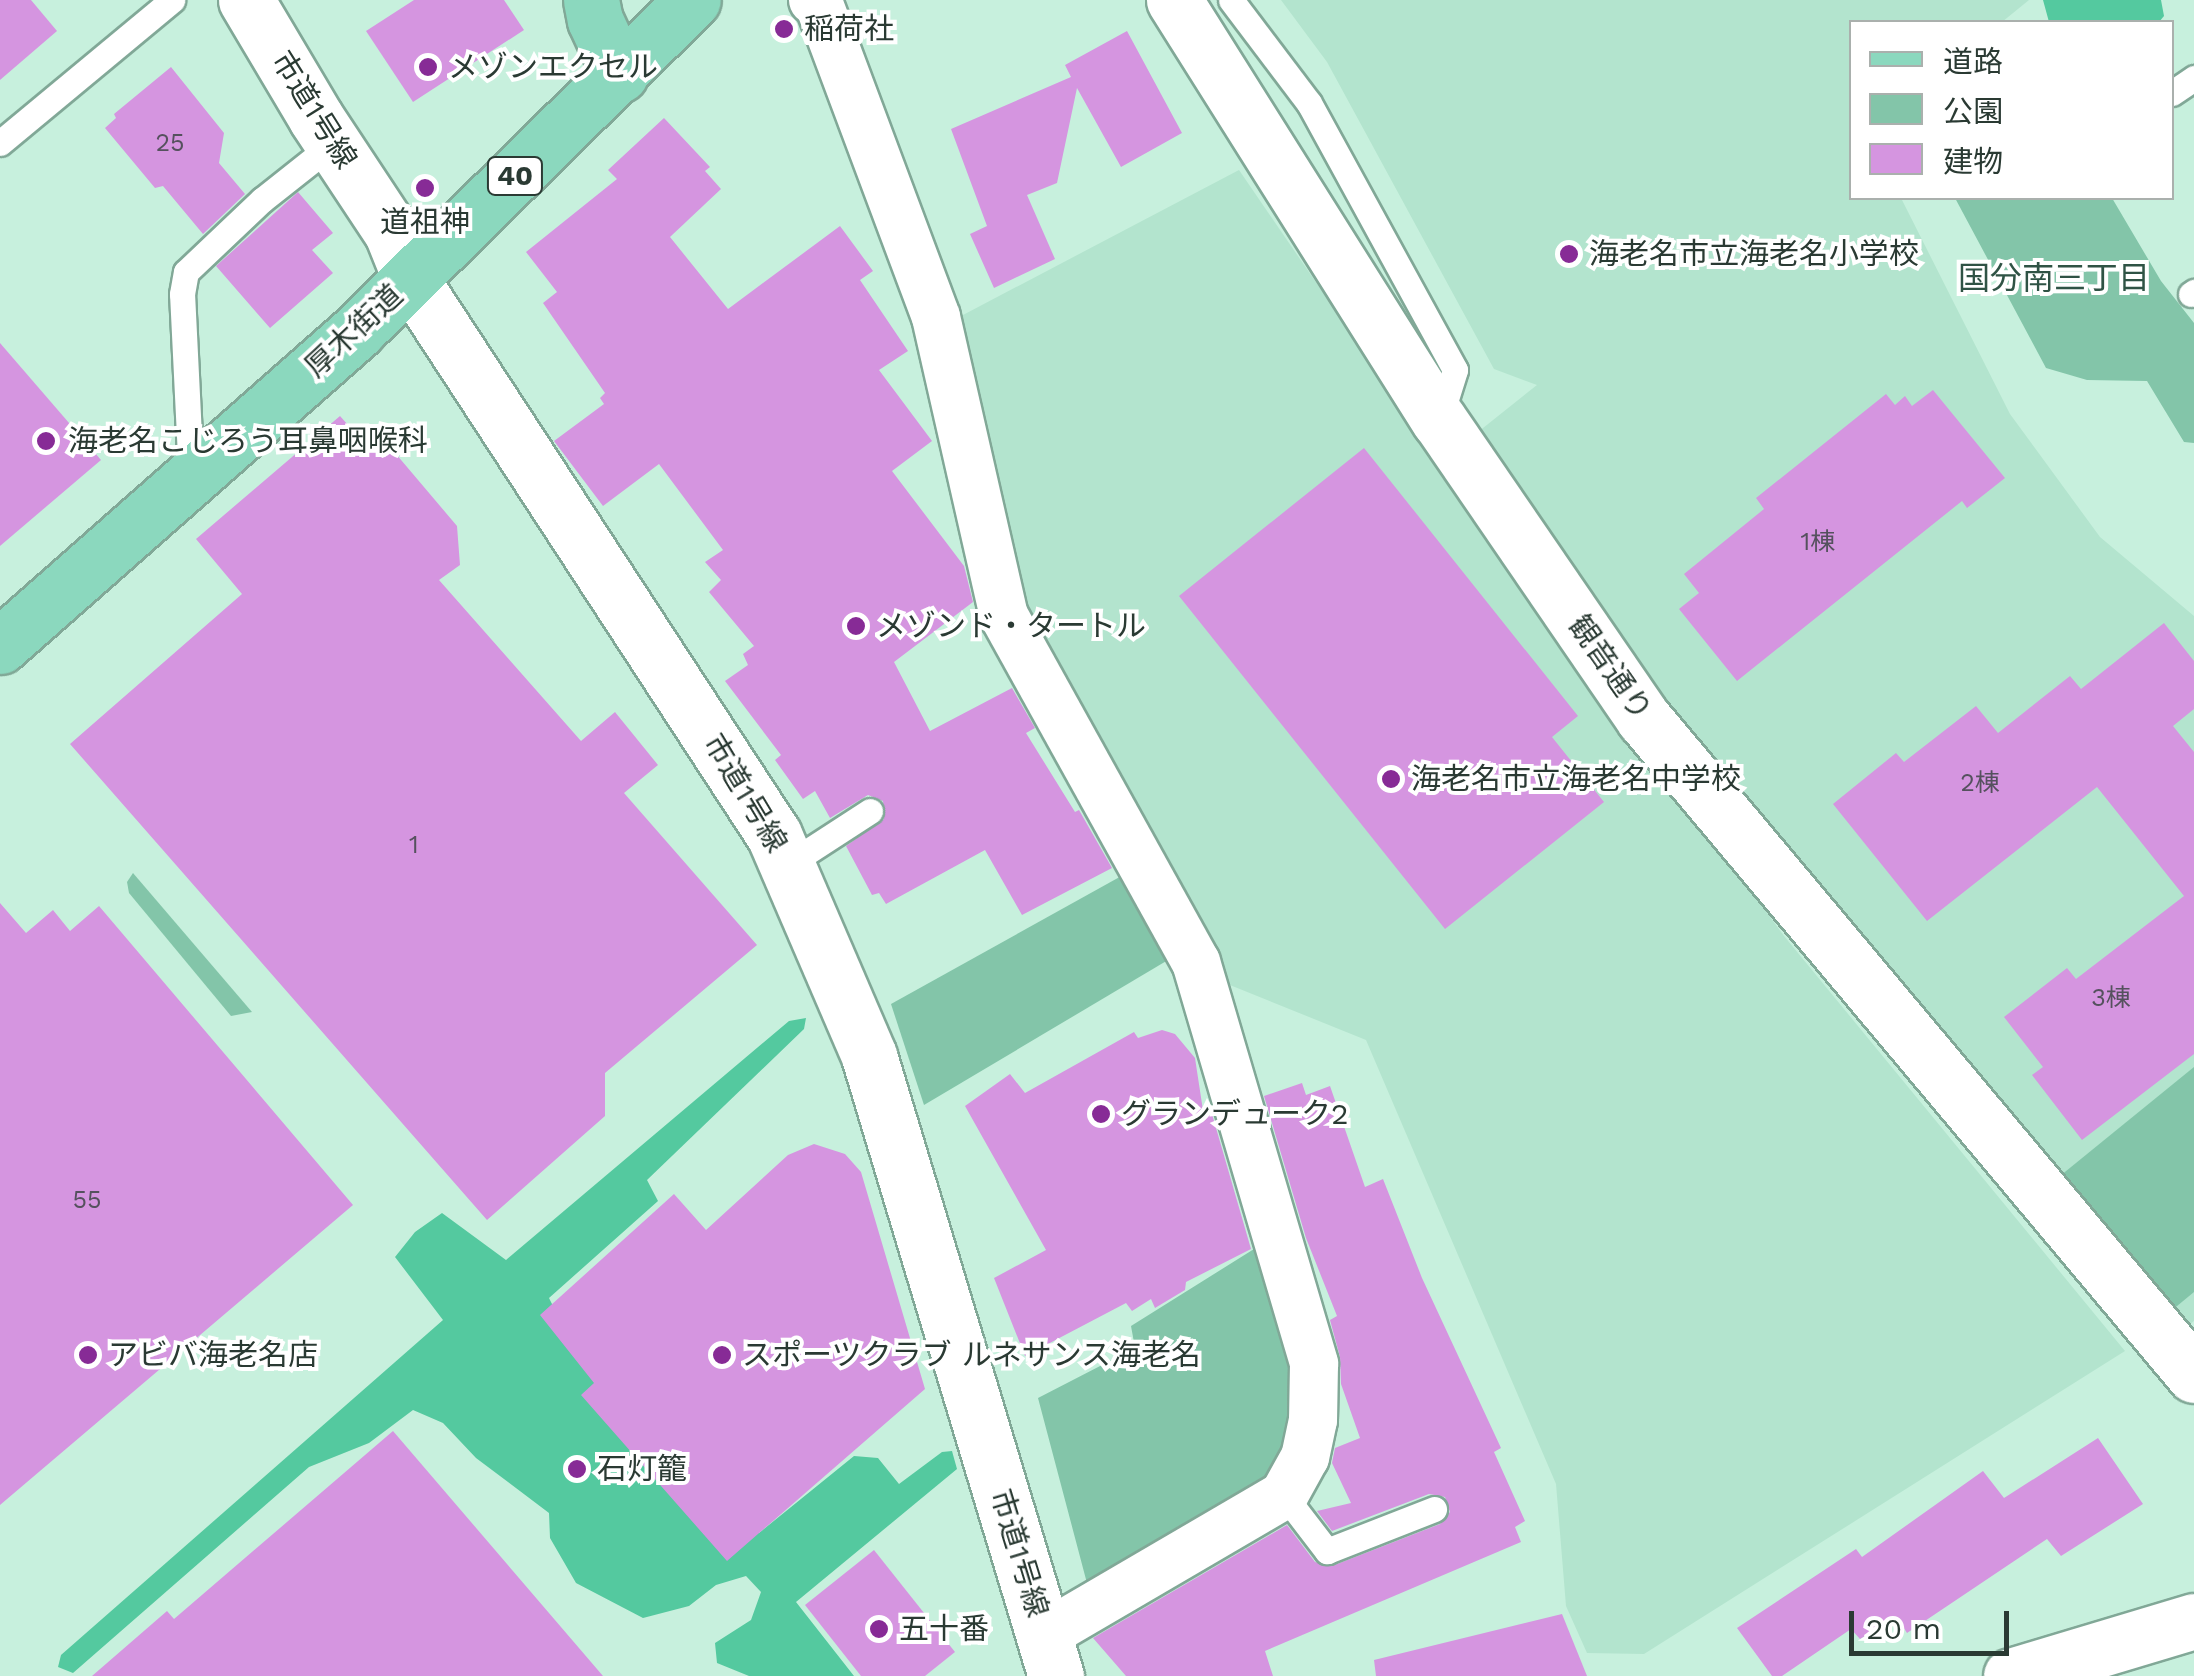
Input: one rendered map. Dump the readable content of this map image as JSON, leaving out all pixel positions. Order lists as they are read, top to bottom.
{
  "streets": {
    "main road": ["40", "厚木街道"],
    "street": ["市道1号線", "観音通り"]
  },
  "crossings": [
    ["市道1号線", "厚木街道"]
  ],
  "districts": ["国分南三丁目"],
  "places": [
    "稲荷社",
    "メゾンエクセル",
    "道祖神",
    "海老名市立海老名小学校",
    "海老名こじろう耳鼻咽喉科",
    "メゾンド・タートル",
    "海老名市立海老名中学校",
    "グランデューク2",
    "アビバ海老名店",
    "スポーツクラブ ルネサンス海老名",
    "石灯籠",
    "五十番"
  ],
  "house_numbers": [
    "25",
    "1棟",
    "2棟",
    "1",
    "3棟",
    "55"
  ],
  "legend": ["道路", "公園", "建物"],
  "scale_bar": "20 m"
}
